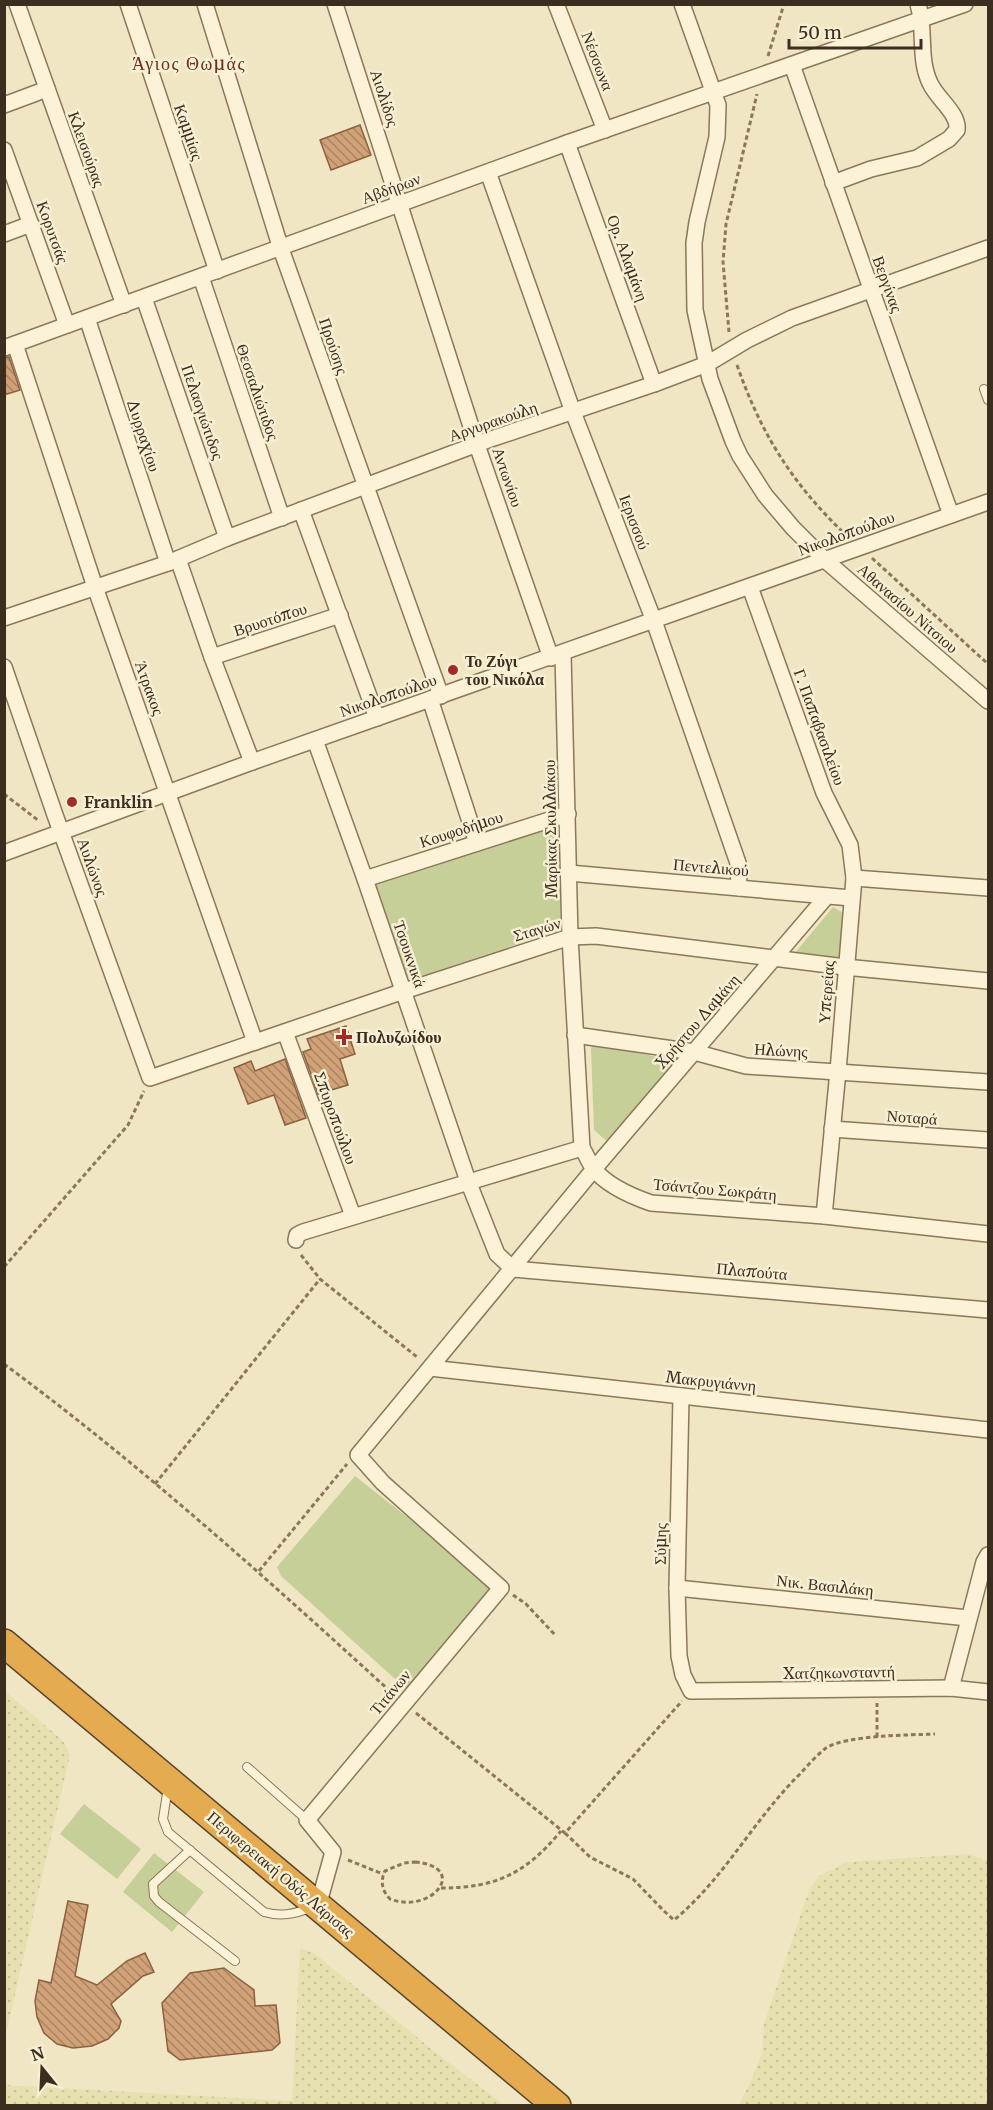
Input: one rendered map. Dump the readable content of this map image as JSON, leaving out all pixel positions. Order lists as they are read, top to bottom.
{
  "streets": {
    "highway": ["Περιφερειακή Οδός Λάρισας"],
    "street": [
      "Νέσσωνα",
      "Αιολίδος",
      "Καμμίας",
      "Κλεισούρας",
      "Αβδήρων",
      "Κορυτσάς",
      "Ορ. Αλαμάνη",
      "Βεργίνας",
      "Προύσης",
      "Θεσσαλιώτιδος",
      "Πελασγιώτιδος",
      "Αργυρακούλη",
      "Δυρραχίου",
      "Αντωνίου",
      "Ιερισσού",
      "Νικολοπούλου",
      "Αθανασίου Νίτσιου",
      "Βρυοτόπου",
      "Άτρακος",
      "Γ. Παπαβασιλείου",
      "Κουφοδήμου",
      "Μαρίκας Σκυλλάκου",
      "Αυλώνος",
      "Πεντελικού",
      "Σταγών",
      "Τσουκνικά",
      "Υπερείας",
      "Χρήστου Δαμάνη",
      "Ηλώνης",
      "Νοταρά",
      "Σπυροπούλου",
      "Τσάντζου Σωκράτη",
      "Πλαπούτα",
      "Μακρυγιάννη",
      "Σύμης",
      "Νικ. Βασιλάκη",
      "Χατζηκωνσταντή",
      "Τιτάνων"
    ]
  },
  "crossings": [
    ["Νέσσωνα", "Αβδήρων"],
    ["Αιολίδος", "Αβδήρων"],
    ["Αιολίδος", "Αντωνίου"],
    ["Καμμίας", "Αβδήρων"],
    ["Κλεισούρας", "Αβδήρων"],
    ["Αβδήρων", "Κορυτσάς"],
    ["Αβδήρων", "Ορ. Αλαμάνη"],
    ["Αβδήρων", "Βεργίνας"],
    ["Αβδήρων", "Προύσης"],
    ["Αβδήρων", "Θεσσαλιώτιδος"],
    ["Αβδήρων", "Πελασγιώτιδος"],
    ["Αβδήρων", "Δυρραχίου"],
    ["Αβδήρων", "Αντωνίου"],
    ["Αβδήρων", "Ιερισσού"],
    ["Αβδήρων", "Αθανασίου Νίτσιου"],
    ["Αβδήρων", "Άτρακος"],
    ["Ορ. Αλαμάνη", "Αργυρακούλη"],
    ["Βεργίνας", "Αργυρακούλη"],
    ["Βεργίνας", "Νικολοπούλου"],
    ["Προύσης", "Αργυρακούλη"],
    ["Προύσης", "Νικολοπούλου"],
    ["Προύσης", "Κουφοδήμου"],
    ["Θεσσαλιώτιδος", "Αργυρακούλη"],
    ["Πελασγιώτιδος", "Αργυρακούλη"],
    ["Αργυρακούλη", "Δυρραχίου"],
    ["Αργυρακούλη", "Αντωνίου"],
    ["Αργυρακούλη", "Ιερισσού"],
    ["Αργυρακούλη", "Αθανασίου Νίτσιου"],
    ["Αργυρακούλη", "Άτρακος"],
    ["Δυρραχίου", "Νικολοπούλου"],
    ["Δυρραχίου", "Βρυοτόπου"],
    ["Αντωνίου", "Νικολοπούλου"],
    ["Αντωνίου", "Μαρίκας Σκυλλάκου"],
    ["Ιερισσού", "Νικολοπούλου"],
    ["Ιερισσού", "Πεντελικού"],
    ["Νικολοπούλου", "Αθανασίου Νίτσιου"],
    ["Νικολοπούλου", "Άτρακος"],
    ["Νικολοπούλου", "Γ. Παπαβασιλείου"],
    ["Νικολοπούλου", "Μαρίκας Σκυλλάκου"],
    ["Νικολοπούλου", "Αυλώνος"],
    ["Νικολοπούλου", "Τσουκνικά"],
    ["Άτρακος", "Σταγών"],
    ["Γ. Παπαβασιλείου", "Υπερείας"],
    ["Κουφοδήμου", "Μαρίκας Σκυλλάκου"],
    ["Κουφοδήμου", "Τσουκνικά"],
    ["Μαρίκας Σκυλλάκου", "Πεντελικού"],
    ["Μαρίκας Σκυλλάκου", "Σταγών"],
    ["Μαρίκας Σκυλλάκου", "Ηλώνης"],
    ["Μαρίκας Σκυλλάκου", "Τσάντζου Σωκράτη"],
    ["Αυλώνος", "Σταγών"],
    ["Πεντελικού", "Υπερείας"],
    ["Πεντελικού", "Χρήστου Δαμάνη"],
    ["Σταγών", "Τσουκνικά"],
    ["Σταγών", "Υπερείας"],
    ["Σταγών", "Χρήστου Δαμάνη"],
    ["Σταγών", "Σπυροπούλου"],
    ["Τσουκνικά", "Χρήστου Δαμάνη"],
    ["Τσουκνικά", "Πλαπούτα"],
    ["Υπερείας", "Ηλώνης"],
    ["Υπερείας", "Νοταρά"],
    ["Υπερείας", "Τσάντζου Σωκράτη"],
    ["Χρήστου Δαμάνη", "Ηλώνης"],
    ["Χρήστου Δαμάνη", "Τσάντζου Σωκράτη"],
    ["Χρήστου Δαμάνη", "Πλαπούτα"],
    ["Χρήστου Δαμάνη", "Μακρυγιάννη"],
    ["Μακρυγιάννη", "Σύμης"],
    ["Σύμης", "Νικ. Βασιλάκη"],
    ["Σύμης", "Χατζηκωνσταντή"]
  ],
  "districts": ["Άγιος Θωμάς"],
  "places": {
    "other": ["Το Ζύγι του Νικόλα", "Franklin"],
    "health": ["Πολυζωίδου"]
  },
  "scale_bar": "50 m",
  "north": "top"
}
